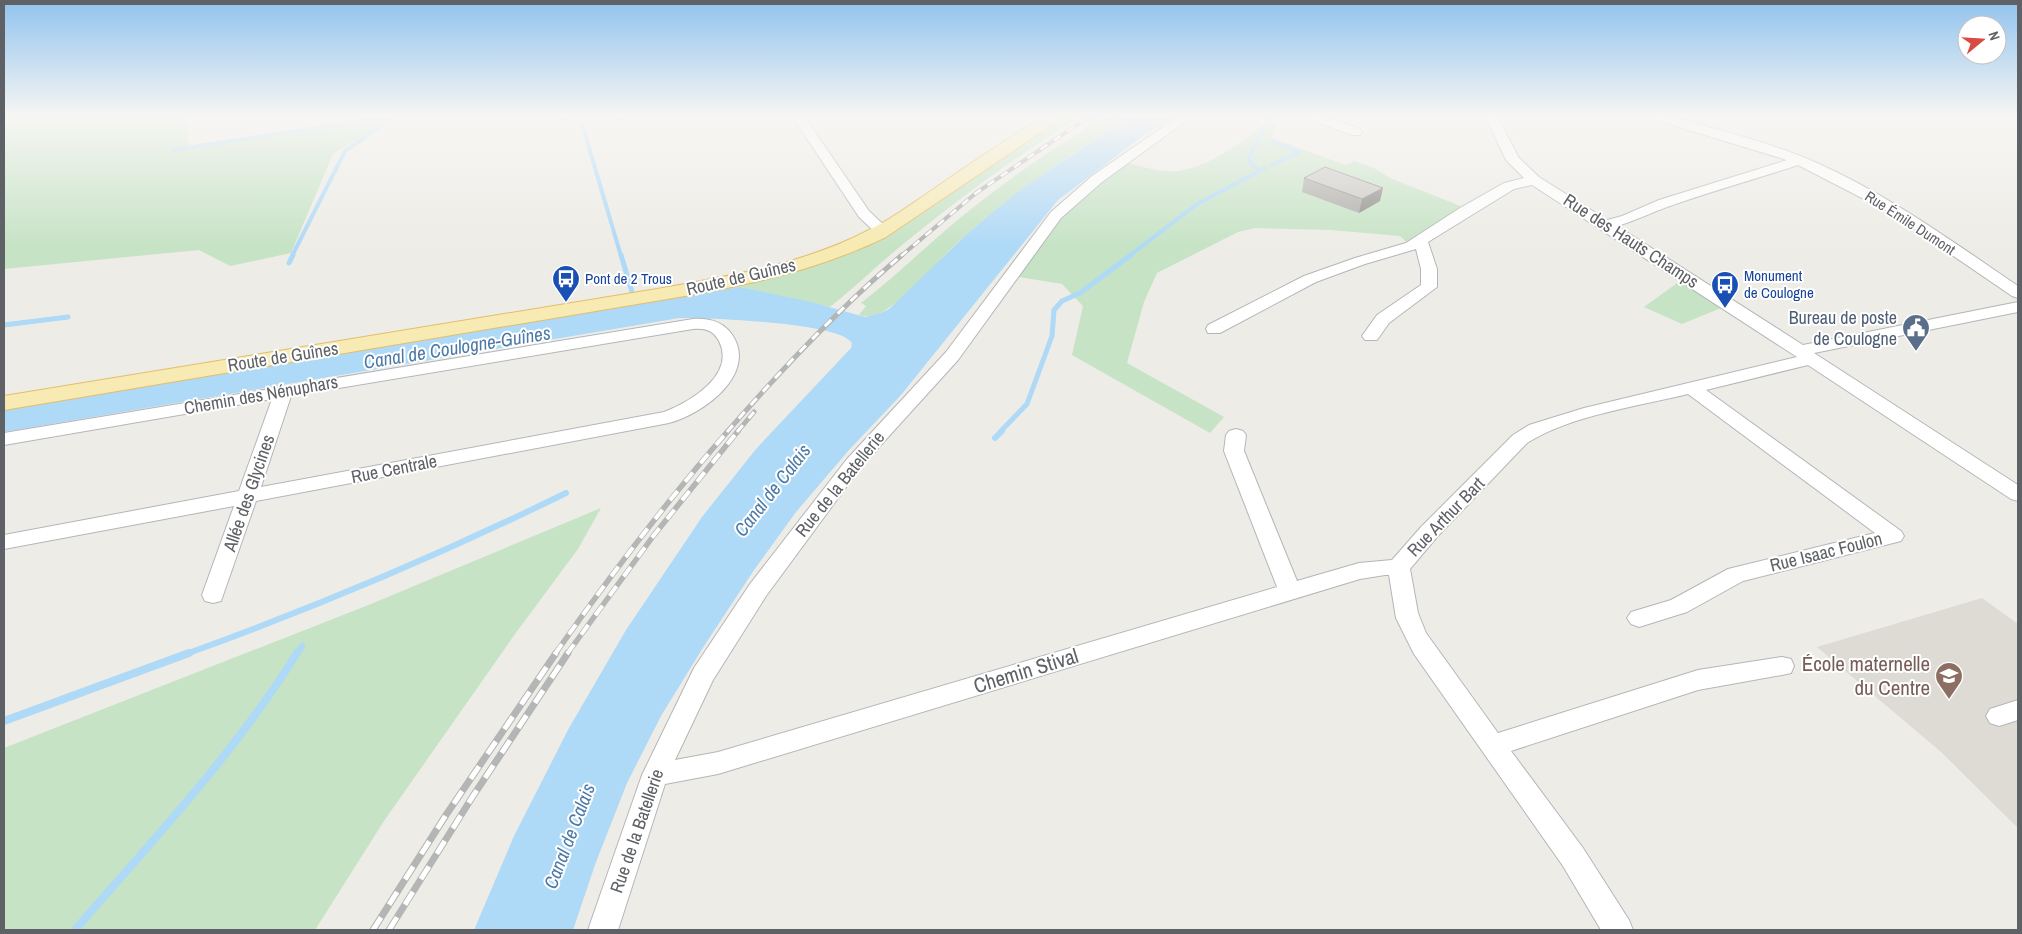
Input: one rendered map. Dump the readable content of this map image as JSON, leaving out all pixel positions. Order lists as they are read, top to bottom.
{
  "streets": {
    "main road": ["Route de Guînes"],
    "street": [
      "Rue Émile Dumont",
      "Rue des Hauts Champs",
      "Chemin des Nénuphars",
      "Rue Centrale",
      "Rue de la Batellerie",
      "Allée des Glycines",
      "Rue Arthur Bart",
      "Rue Isaac Foulon",
      "Chemin Stival"
    ]
  },
  "crossings": [
    ["Rue des Hauts Champs", "Rue Arthur Bart"],
    ["Chemin des Nénuphars", "Rue Centrale"],
    ["Chemin des Nénuphars", "Allée des Glycines"],
    ["Rue Centrale", "Allée des Glycines"],
    ["Rue de la Batellerie", "Chemin Stival"],
    ["Rue Arthur Bart", "Rue Isaac Foulon"],
    ["Rue Arthur Bart", "Chemin Stival"]
  ],
  "water": ["Canal de Coulogne-Guînes", "Canal de Calais"],
  "places": {
    "bus stop": ["Pont de 2 Trous", "Monument de Coulogne"],
    "public building": ["Bureau de poste de Coulogne"],
    "school or university": ["École maternelle du Centre"]
  },
  "north": "right"
}
